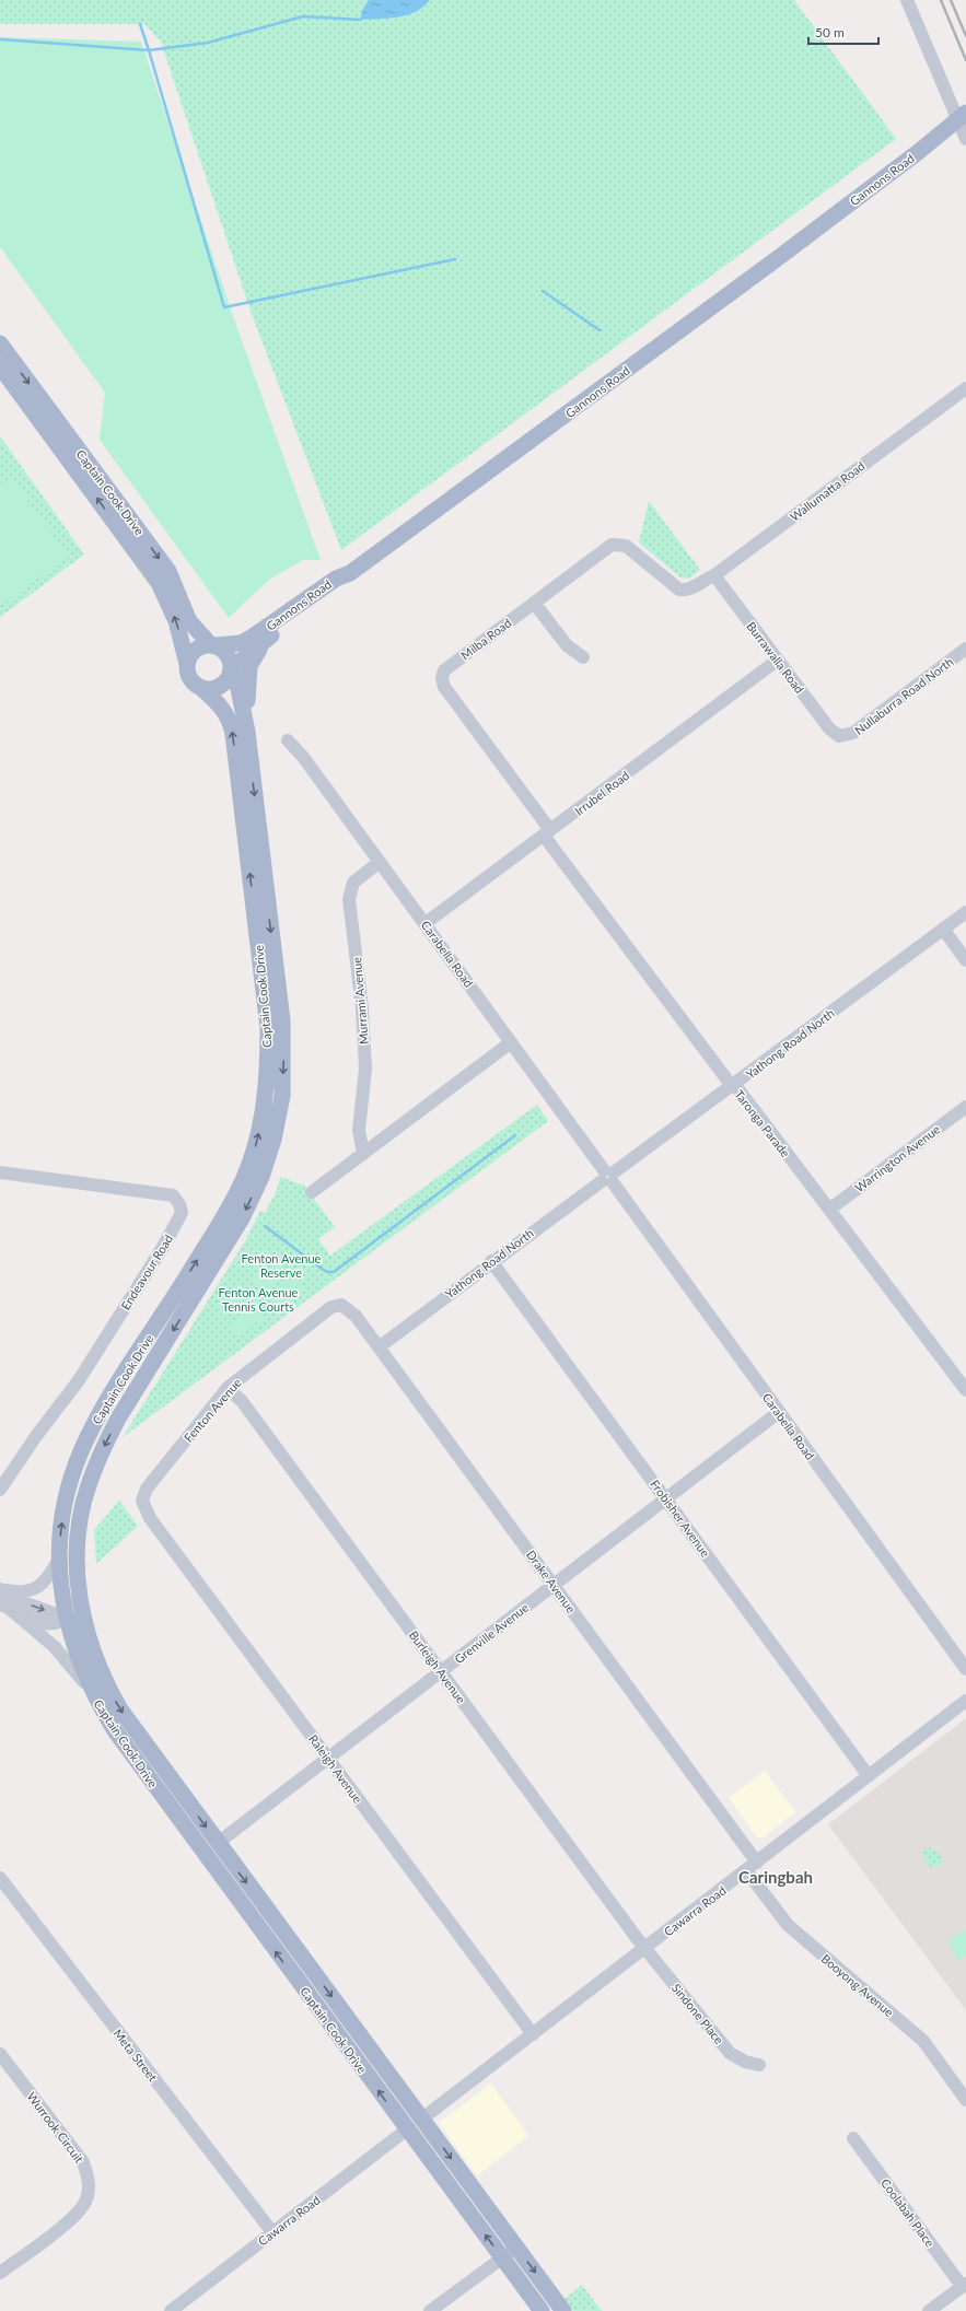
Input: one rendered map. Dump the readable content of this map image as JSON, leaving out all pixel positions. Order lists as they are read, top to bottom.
{
  "streets": {
    "main road": ["Gannons Road", "Captain Cook Drive", "Grenville Avenue"],
    "street": [
      "Wallumatta Road",
      "Milba Road",
      "Burrawalla Road",
      "Nullaburra Road North",
      "Irrubel Road",
      "Carabella Road",
      "Murrami Avenue",
      "Yathong Road North",
      "Taronga Parade",
      "Warrington Avenue",
      "Endeavour Road",
      "Fenton Avenue",
      "Frobisher Avenue",
      "Drake Avenue",
      "Burleigh Avenue",
      "Raleigh Avenue",
      "Cawarra Road",
      "Booyong Avenue",
      "Sindone Place",
      "Meta Street",
      "Wurrook Circuit",
      "Coolabah Place"
    ]
  },
  "crossings": [
    ["Gannons Road", "Captain Cook Drive"],
    ["Wallumatta Road", "Milba Road"],
    ["Wallumatta Road", "Burrawalla Road"],
    ["Captain Cook Drive", "Grenville Avenue"],
    ["Captain Cook Drive", "Cawarra Road"],
    ["Milba Road", "Irrubel Road"],
    ["Milba Road", "Taronga Parade"],
    ["Burrawalla Road", "Nullaburra Road North"],
    ["Burrawalla Road", "Irrubel Road"],
    ["Irrubel Road", "Carabella Road"],
    ["Irrubel Road", "Taronga Parade"],
    ["Carabella Road", "Murrami Avenue"],
    ["Carabella Road", "Yathong Road North"],
    ["Carabella Road", "Grenville Avenue"],
    ["Yathong Road North", "Taronga Parade"],
    ["Yathong Road North", "Frobisher Avenue"],
    ["Yathong Road North", "Drake Avenue"],
    ["Taronga Parade", "Warrington Avenue"],
    ["Fenton Avenue", "Drake Avenue"],
    ["Fenton Avenue", "Burleigh Avenue"],
    ["Fenton Avenue", "Raleigh Avenue"],
    ["Frobisher Avenue", "Grenville Avenue"],
    ["Frobisher Avenue", "Cawarra Road"],
    ["Drake Avenue", "Grenville Avenue"],
    ["Drake Avenue", "Cawarra Road"],
    ["Drake Avenue", "Booyong Avenue"],
    ["Grenville Avenue", "Burleigh Avenue"],
    ["Grenville Avenue", "Raleigh Avenue"],
    ["Burleigh Avenue", "Cawarra Road"],
    ["Burleigh Avenue", "Sindone Place"],
    ["Raleigh Avenue", "Cawarra Road"],
    ["Cawarra Road", "Booyong Avenue"],
    ["Cawarra Road", "Sindone Place"],
    ["Cawarra Road", "Meta Street"]
  ],
  "districts": ["Caringbah"],
  "parks": ["Fenton Avenue Reserve", "Fenton Avenue Tennis Courts"],
  "scale_bar": "50 m"
}
